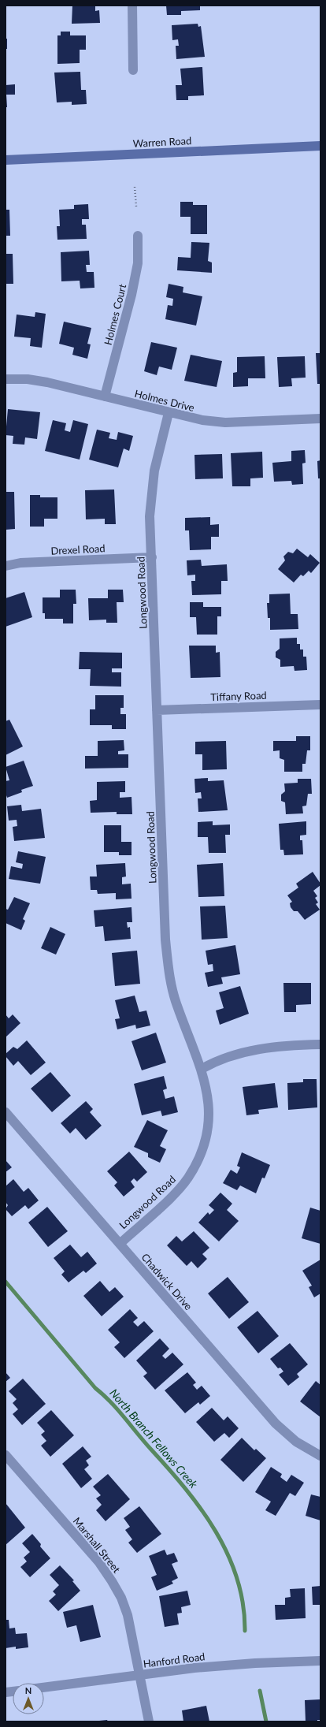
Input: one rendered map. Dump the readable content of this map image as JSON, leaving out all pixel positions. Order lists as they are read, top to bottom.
{
  "streets": {
    "main road": ["Warren Road"],
    "street": [
      "Holmes Court",
      "Holmes Drive",
      "Drexel Road",
      "Longwood Road",
      "Tiffany Road",
      "Chadwick Drive",
      "Marshall Street",
      "Hanford Road"
    ]
  },
  "crossings": [
    ["Holmes Court", "Holmes Drive"],
    ["Holmes Drive", "Longwood Road"],
    ["Drexel Road", "Longwood Road"],
    ["Longwood Road", "Tiffany Road"],
    ["Longwood Road", "Chadwick Drive"],
    ["Marshall Street", "Hanford Road"]
  ],
  "water": ["North Branch Fellows Creek"],
  "north": "top"
}
